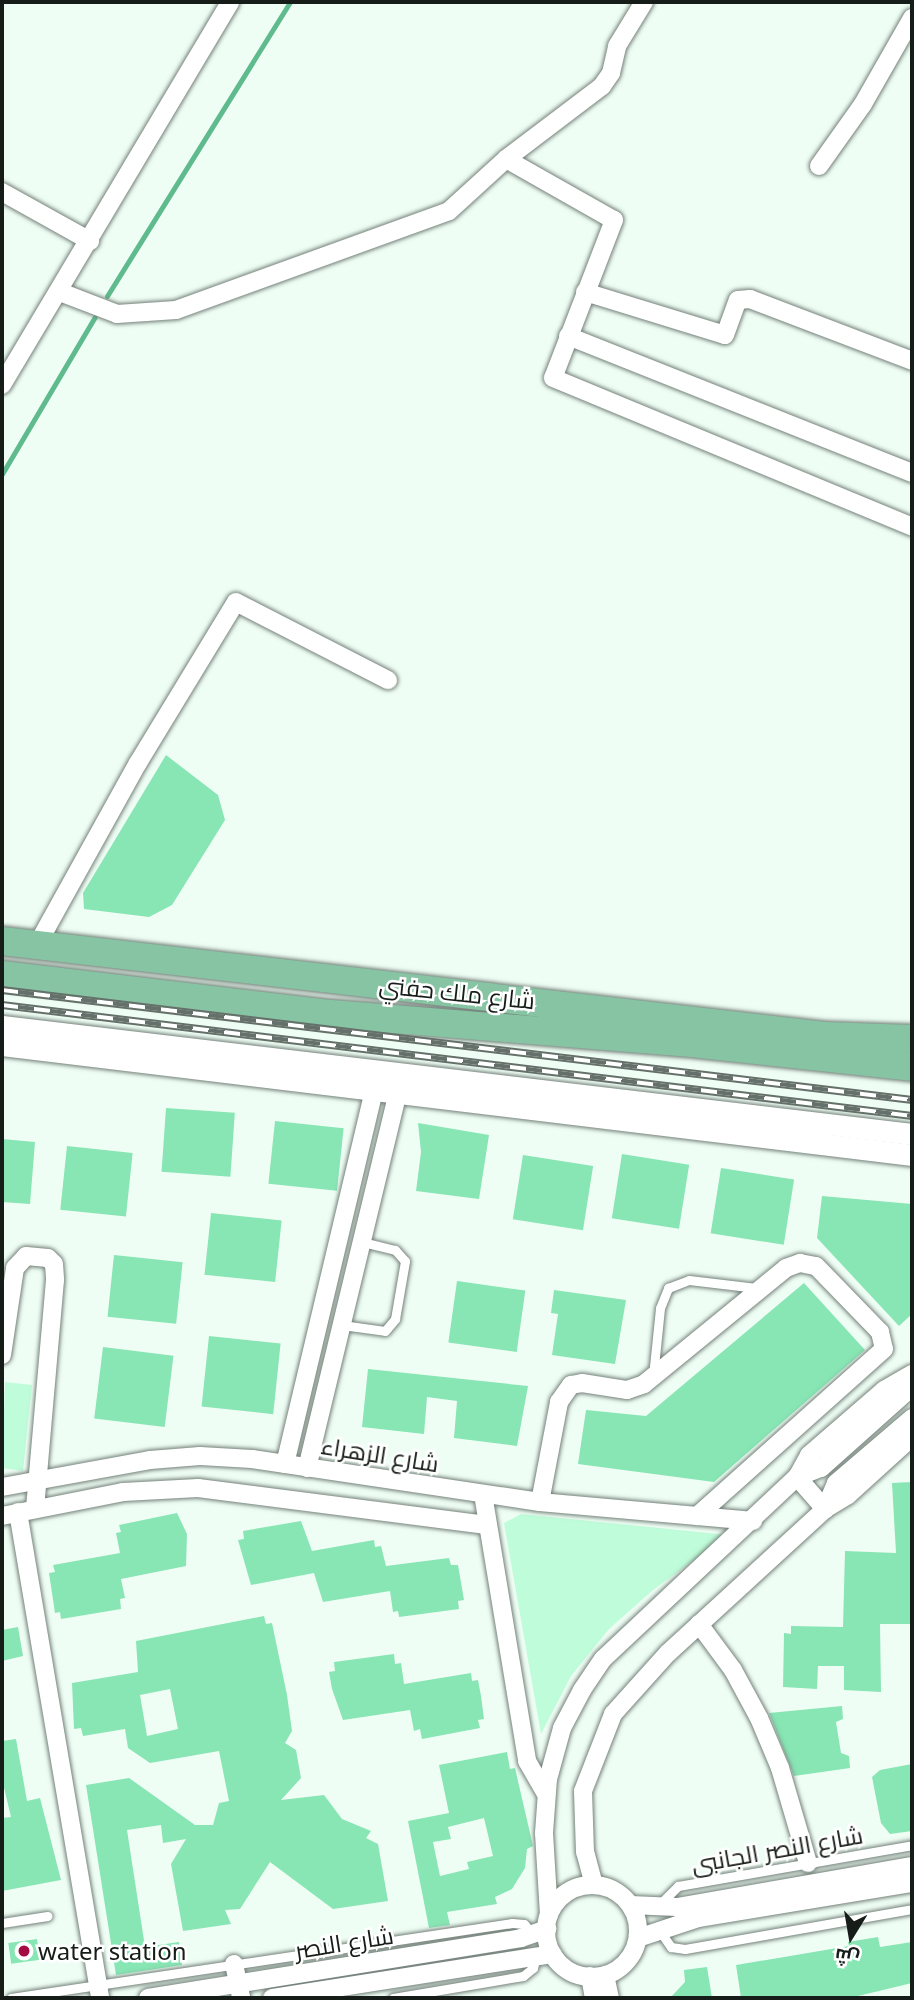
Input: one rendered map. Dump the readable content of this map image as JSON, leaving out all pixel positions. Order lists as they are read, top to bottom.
{
  "streets": {
    "highway": ["شارع ملك حفني"],
    "street": ["شارع الزهراء", "شارع النصر"],
    "lane": ["شارع النصر الجانبى"]
  },
  "places": ["water station"],
  "north": "bottom"
}
